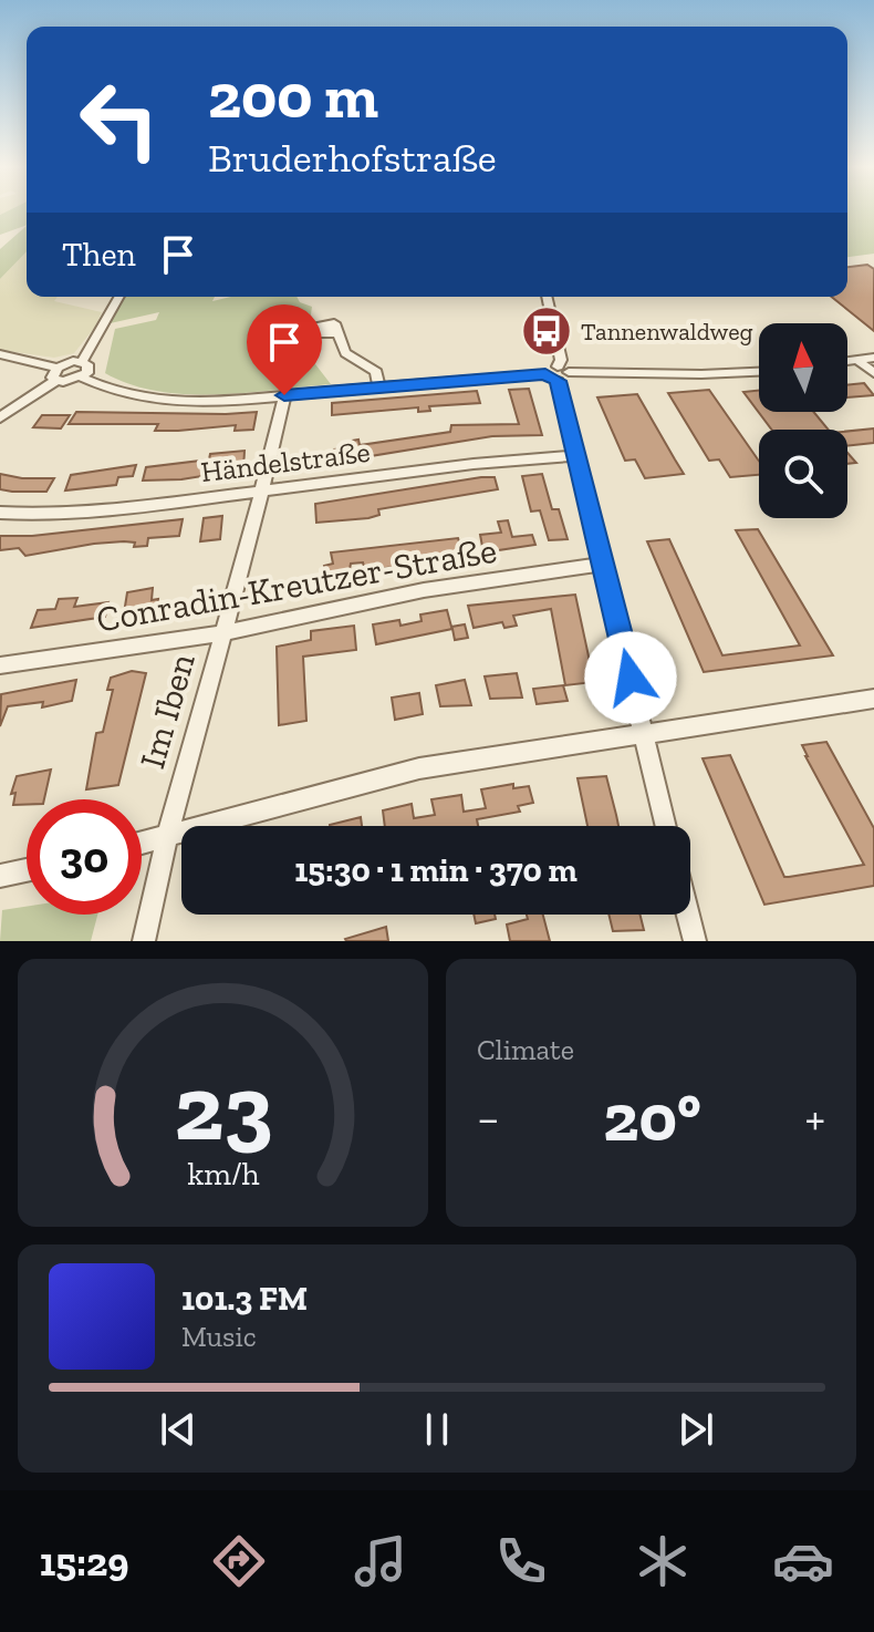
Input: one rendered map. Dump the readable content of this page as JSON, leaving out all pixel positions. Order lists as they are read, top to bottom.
{
  "streets": {
    "street": ["Händelstraße", "Conradin-Kreutzer-Straße", "Im Iben"]
  },
  "crossings": [
    ["Händelstraße", "Im Iben"],
    ["Conradin-Kreutzer-Straße", "Im Iben"]
  ],
  "places": {
    "bus stop": ["Tannenwaldweg"]
  },
  "north": "top",
  "page": {
    "turn": ["200 m", "Bruderhofstraße"],
    "then": "Then",
    "limit": "30",
    "trip": "15:30 · 1 min · 370 m",
    "tile": "Climate",
    "heat": ["−", "20°", "+"],
    "song": ["101.3 FM", "Music"],
    "tabs": "15:29",
    "gauge": ["23", "km/h"]
  }
}
